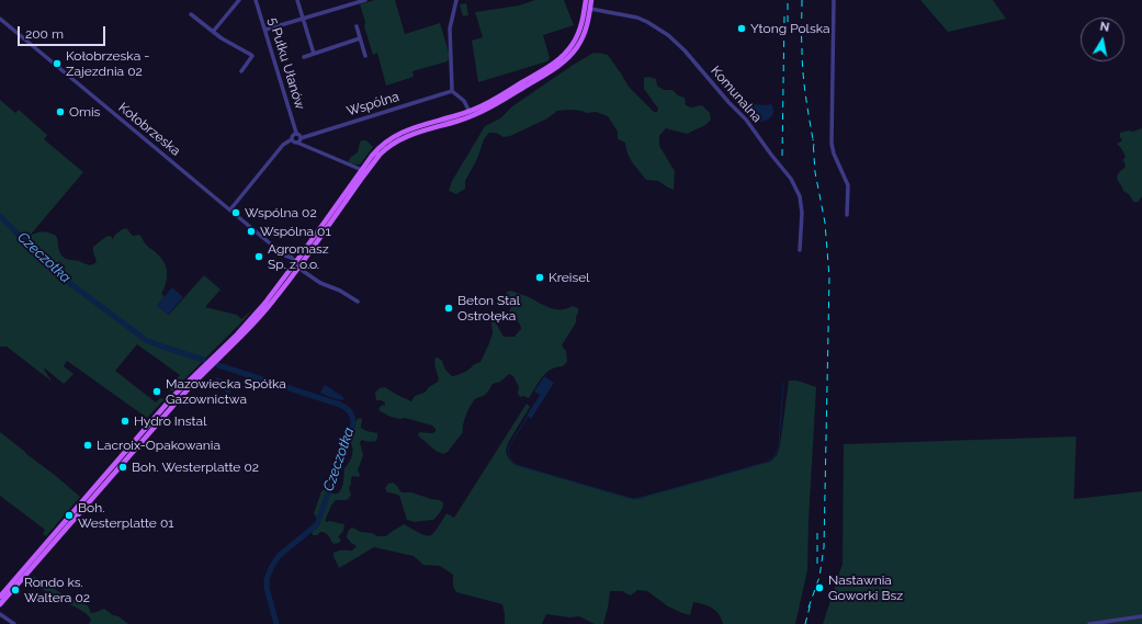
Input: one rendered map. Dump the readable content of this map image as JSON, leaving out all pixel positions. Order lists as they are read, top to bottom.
{
  "streets": {
    "street": [
      "5 Pułku Ułanów",
      "Komunalna",
      "Wspólna",
      "Kołobrzeska"
    ]
  },
  "crossings": [
    ["5 Pułku Ułanów", "Wspólna"]
  ],
  "water": ["Czeczotka"],
  "places": [
    "Ytong Polska",
    "Kołobrzeska - Zajezdnia 02",
    "Omis",
    "Wspólna 02",
    "Wspólna 01",
    "Agromasz Sp. z o.o.",
    "Kreisel",
    "Beton Stal Ostrołęka",
    "Mazowiecka Spółka Gazownictwa",
    "Hydro Instal",
    "Lacroix-Opakowania",
    "Boh. Westerplatte 02",
    "Boh. Westerplatte 01",
    "Nastawnia Goworki Bsz",
    "Rondo ks. Waltera 02"
  ],
  "scale_bar": "200 m",
  "north": "top"
}
